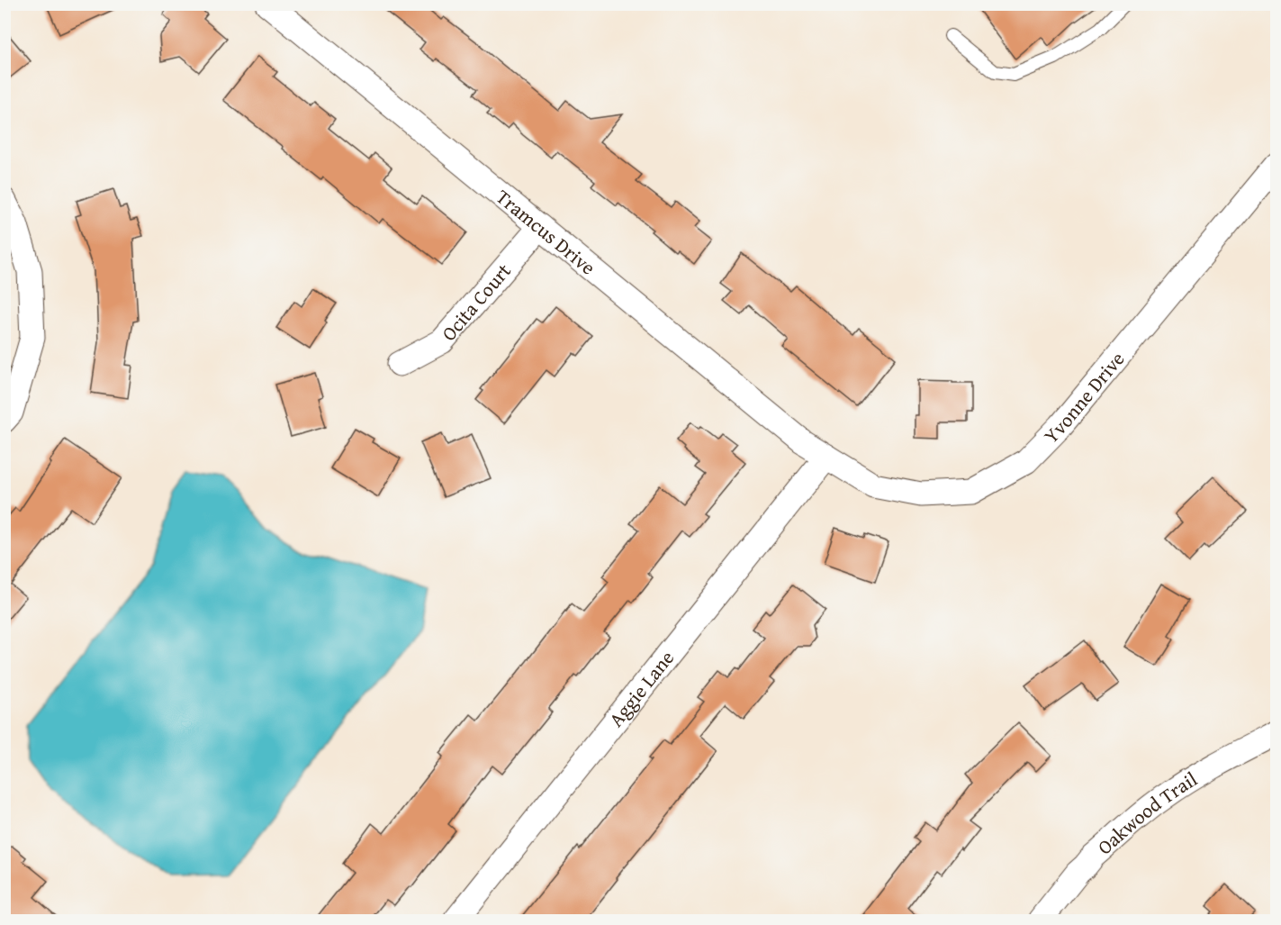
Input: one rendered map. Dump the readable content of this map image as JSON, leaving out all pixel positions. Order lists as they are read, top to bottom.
{
  "streets": {
    "street": [
      "Tramcus Drive",
      "Ocita Court",
      "Yvonne Drive",
      "Aggie Lane",
      "Oakwood Trail"
    ]
  },
  "crossings": [
    ["Tramcus Drive", "Ocita Court"],
    ["Tramcus Drive", "Yvonne Drive"],
    ["Tramcus Drive", "Aggie Lane"],
    ["Yvonne Drive", "Aggie Lane"]
  ]
}
